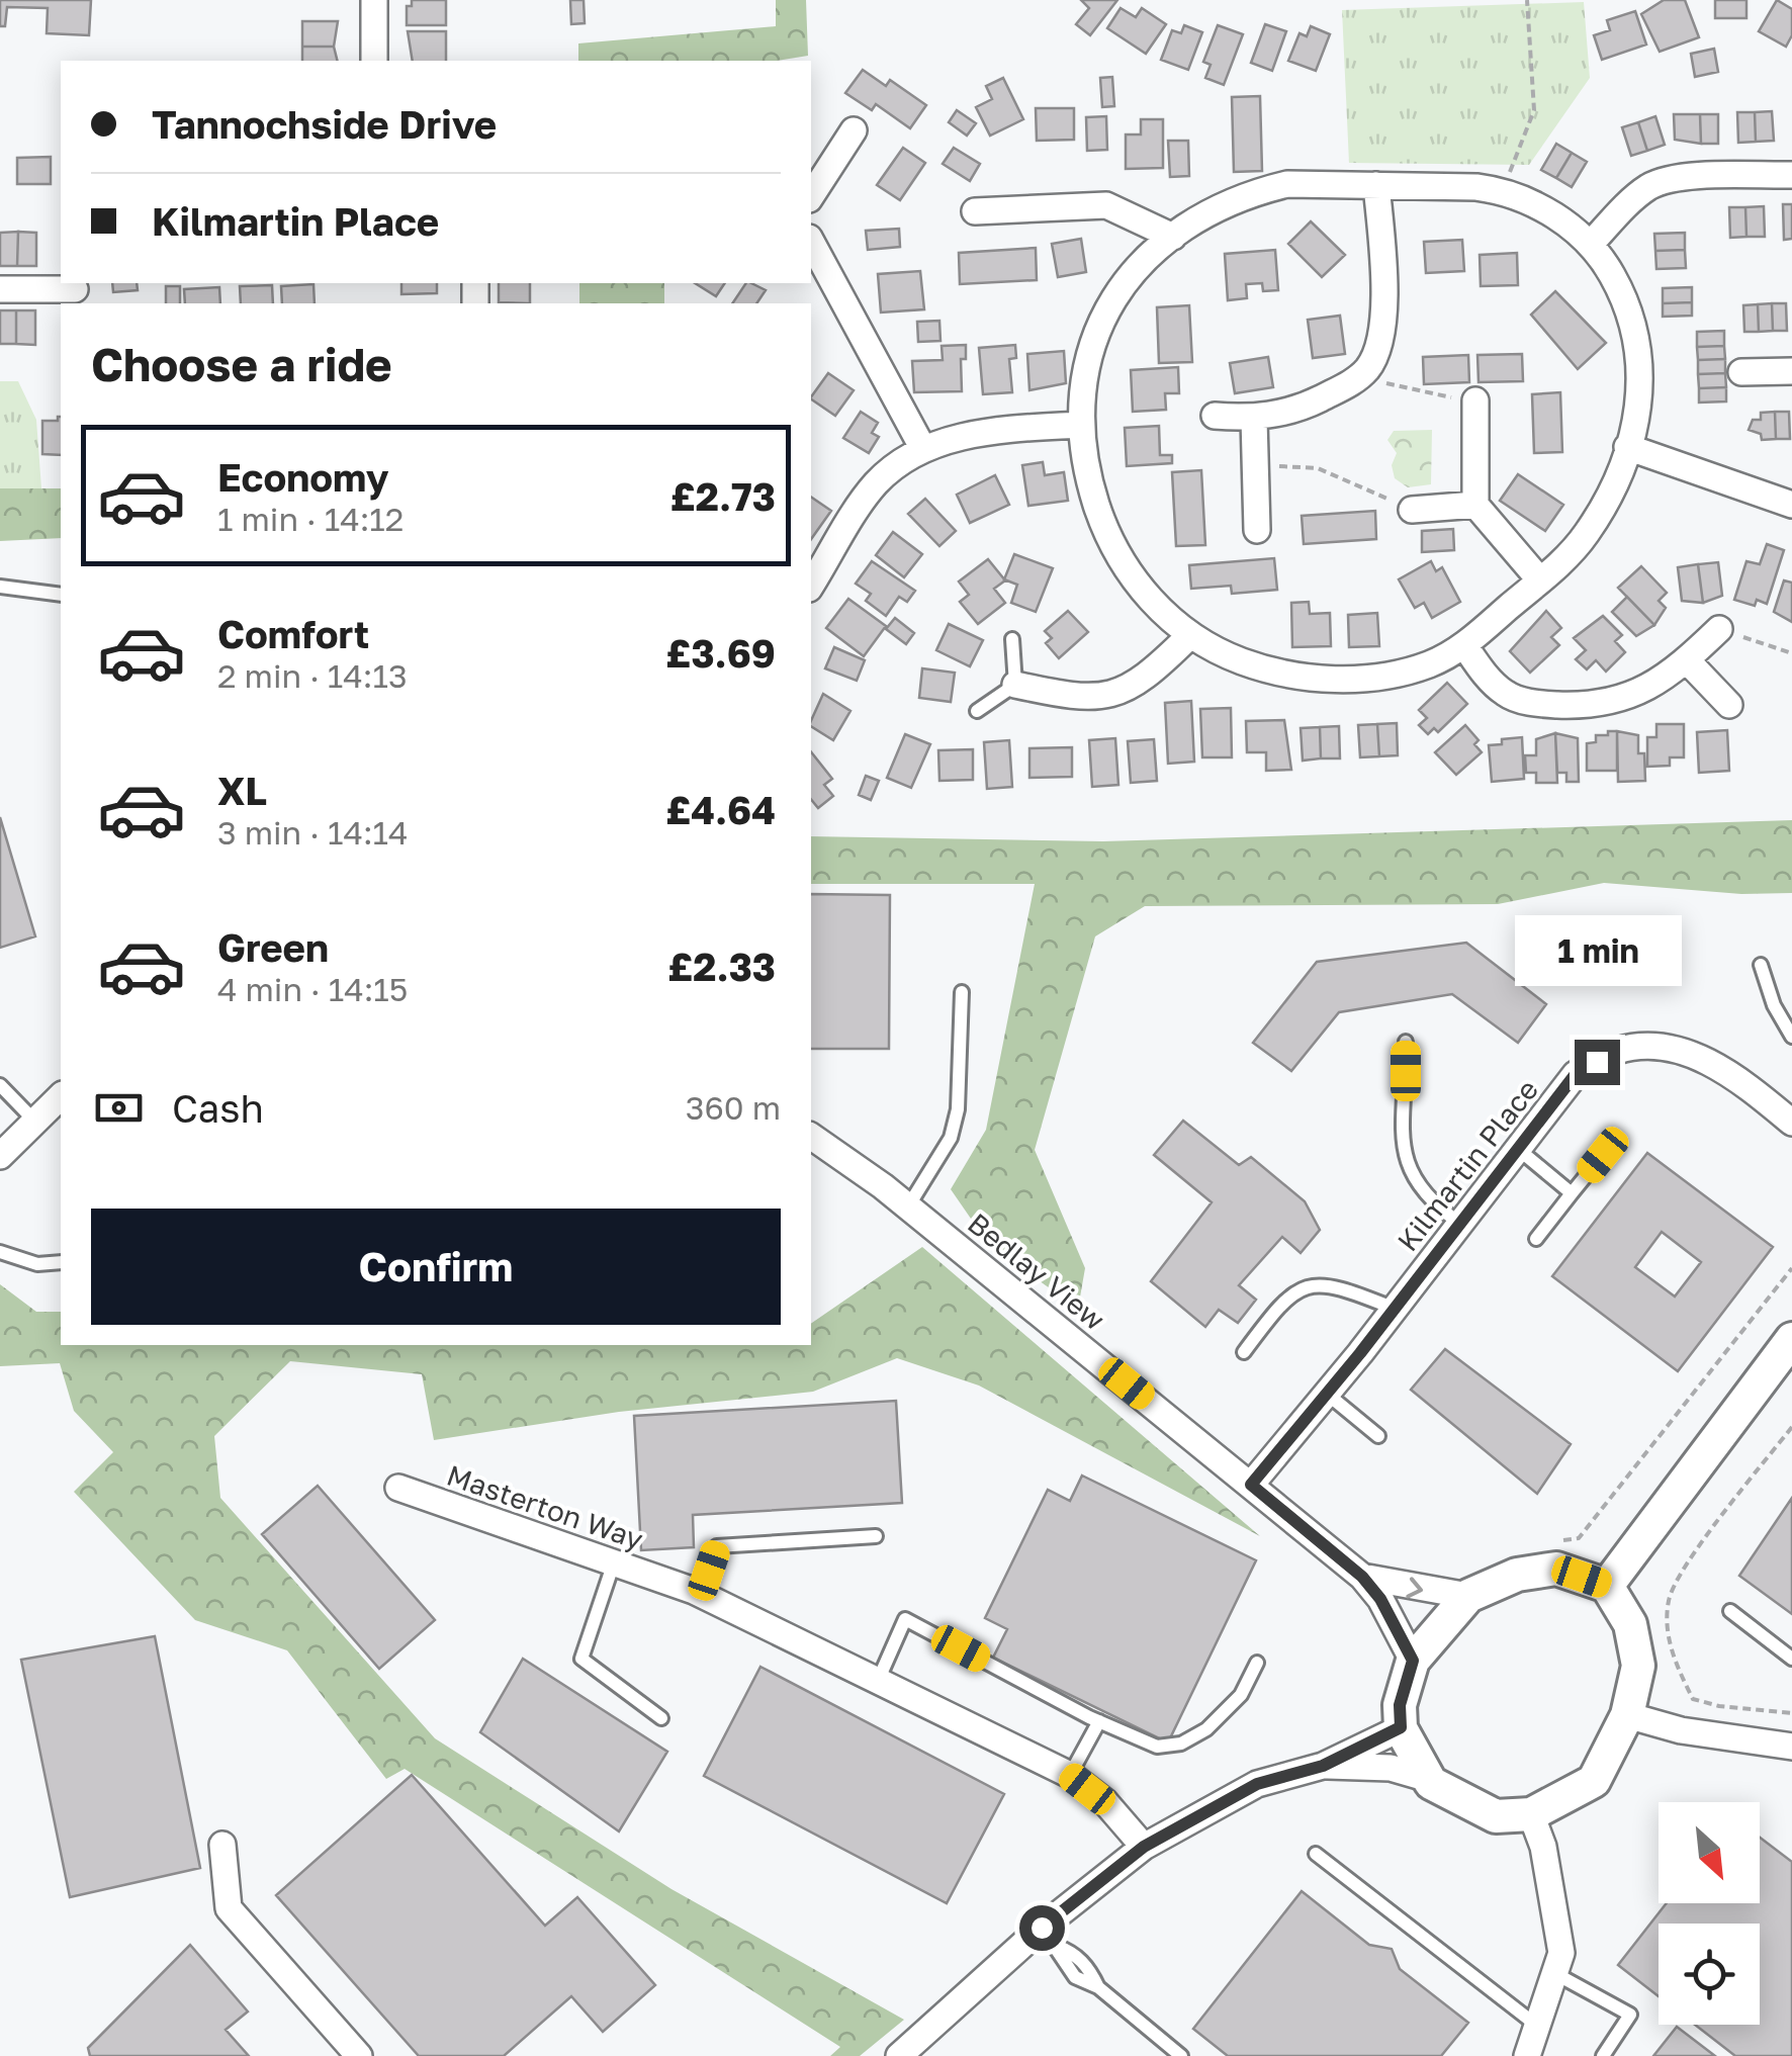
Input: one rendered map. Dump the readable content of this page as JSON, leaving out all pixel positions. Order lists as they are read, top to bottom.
{
  "streets": {
    "street": ["Kilmartin Place", "Bedlay View", "Masterton Way"]
  },
  "crossings": [
    ["Kilmartin Place", "Bedlay View"]
  ],
  "north": "bottom right",
  "page": {
    "banner": ["Tannochside Drive", "Kilmartin Place"],
    "heading": "Choose a ride",
    "list": [
      {
        "name": "Economy",
        "note": "1 min · 14:12",
        "value": "£2.73"
      },
      {
        "name": "Comfort",
        "note": "2 min · 14:13",
        "value": "£3.69"
      },
      {
        "name": "XL",
        "note": "3 min · 14:14",
        "value": "£4.64"
      },
      {
        "name": "Green",
        "note": "4 min · 14:15",
        "value": "£2.33"
      }
    ],
    "bubble": "1 min",
    "pay": ["Cash", "360 m"],
    "buttons": "Confirm"
  }
}
